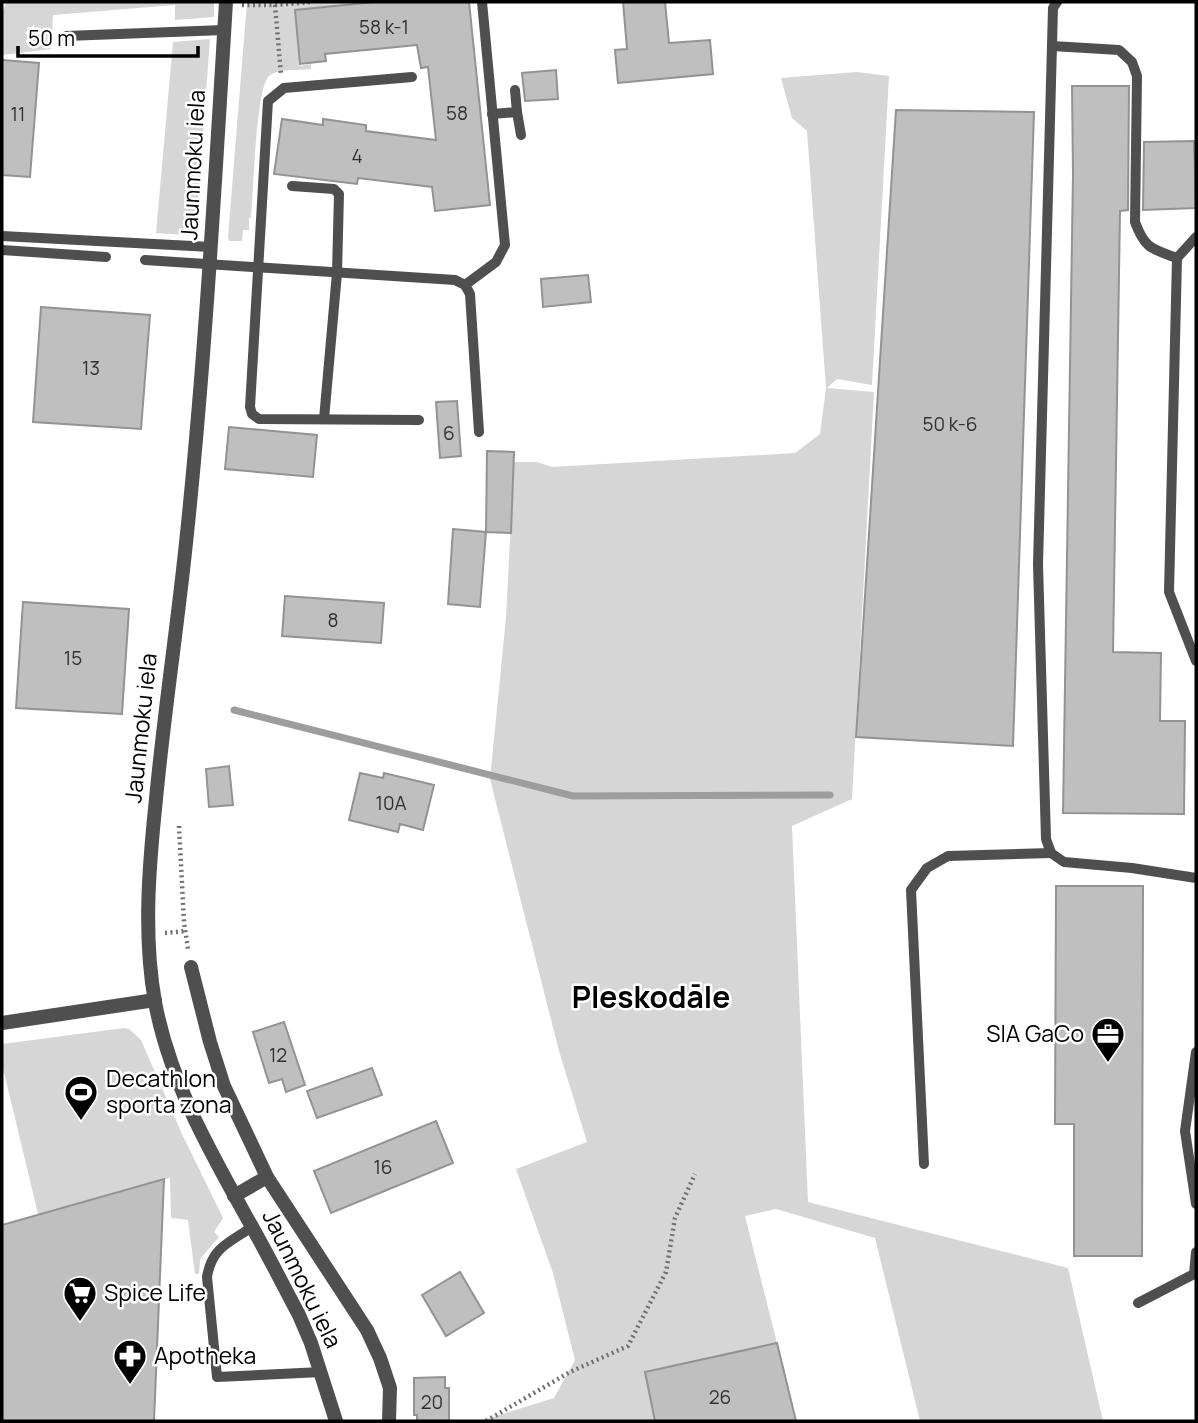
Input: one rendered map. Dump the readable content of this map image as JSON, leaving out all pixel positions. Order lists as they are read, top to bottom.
{
  "streets": {
    "street": ["Jaunmoku iela"]
  },
  "districts": ["Pleskodāle"],
  "places": {
    "office": ["SIA GaCo"],
    "sports": ["Decathlon sporta zona"],
    "supermarket": ["Spice Life"],
    "pharmacy": ["Apotheka"]
  },
  "house_numbers": [
    "58 k-1",
    "58",
    "11",
    "4",
    "13",
    "50 k-6",
    "6",
    "8",
    "15",
    "10A",
    "12",
    "16",
    "26",
    "20"
  ],
  "scale_bar": "50 m"
}
